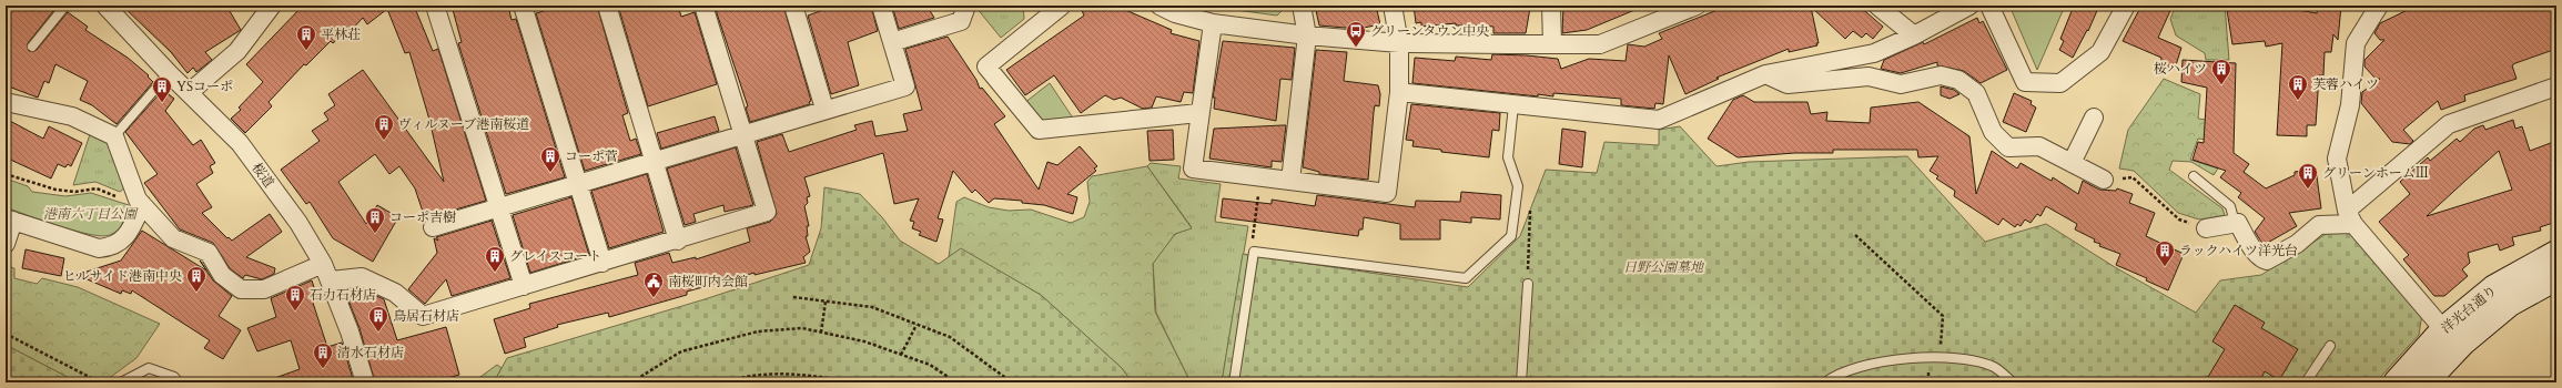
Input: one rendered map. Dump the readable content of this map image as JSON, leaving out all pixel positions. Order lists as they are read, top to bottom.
{
  "streets": {
    "street": ["桜道", "洋光台通り"]
  },
  "parks": ["港南六丁目公園", "日野公園墓地"],
  "places": {
    "bus stop": ["グリーンタウン中央"],
    "building": [
      "平林荘",
      "桜ハイツ",
      "芙蓉ハイツ",
      "YSコーポ",
      "ヴィルヌーブ港南桜道",
      "コーポ菅",
      "グリーンホームⅢ",
      "コーポ吉樹",
      "ラックハイツ洋光台",
      "グレイスコート",
      "ヒルサイド港南中央",
      "石力石材店",
      "鳥居石材店",
      "清水石材店"
    ],
    "public building": ["南桜町内会館"]
  }
}
